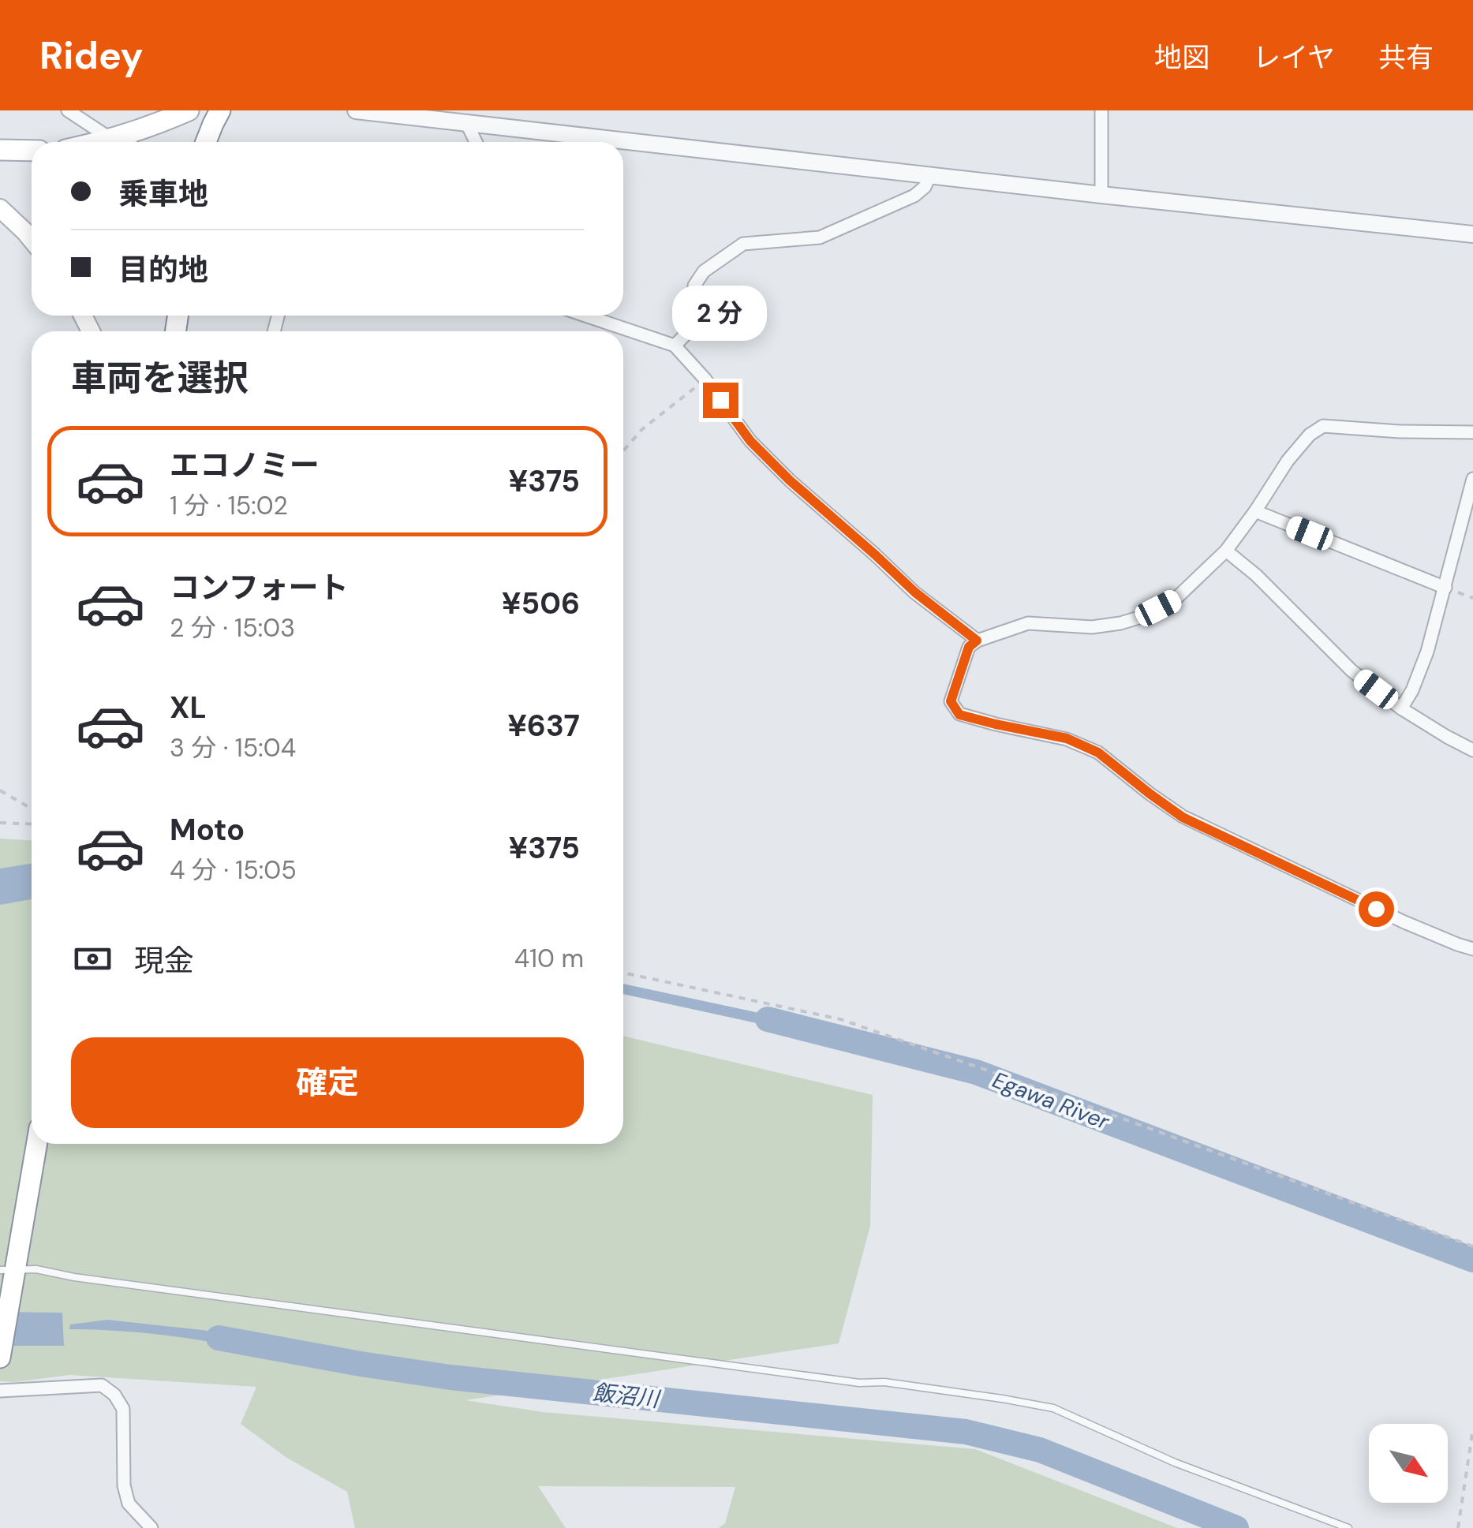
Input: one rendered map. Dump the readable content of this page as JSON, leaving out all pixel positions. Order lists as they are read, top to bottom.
{
  "water": ["Egawa River", "飯沼川"],
  "north": "bottom right",
  "page": {
    "header": "Ridey",
    "nav": ["地図", "レイヤ", "共有"],
    "banner": ["乗車地", "目的地"],
    "bubble": "2 分",
    "heading": "車両を選択",
    "list": [
      {
        "name": "エコノミー",
        "note": "1 分 · 15:02",
        "value": "¥375"
      },
      {
        "name": "コンフォート",
        "note": "2 分 · 15:03",
        "value": "¥506"
      },
      {
        "name": "XL",
        "note": "3 分 · 15:04",
        "value": "¥637"
      },
      {
        "name": "Moto",
        "note": "4 分 · 15:05",
        "value": "¥375"
      }
    ],
    "pay": ["現金", "410 m"],
    "buttons": "確定"
  }
}
